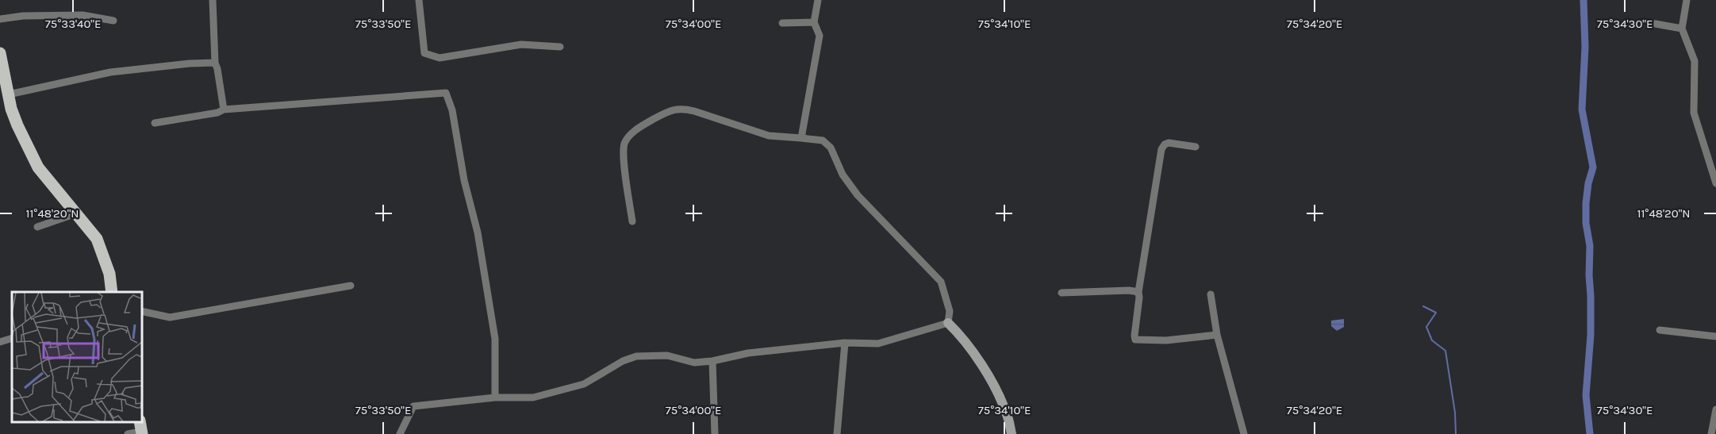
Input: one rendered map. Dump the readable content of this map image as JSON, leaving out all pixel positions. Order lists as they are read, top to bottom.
{
  "coordinates": [
    "75°33'40\"E",
    "75°33'50\"E",
    "75°34'00\"E",
    "75°34'10\"E",
    "75°34'20\"E",
    "75°34'30\"E",
    "11°48'20\"N"
  ]
}
